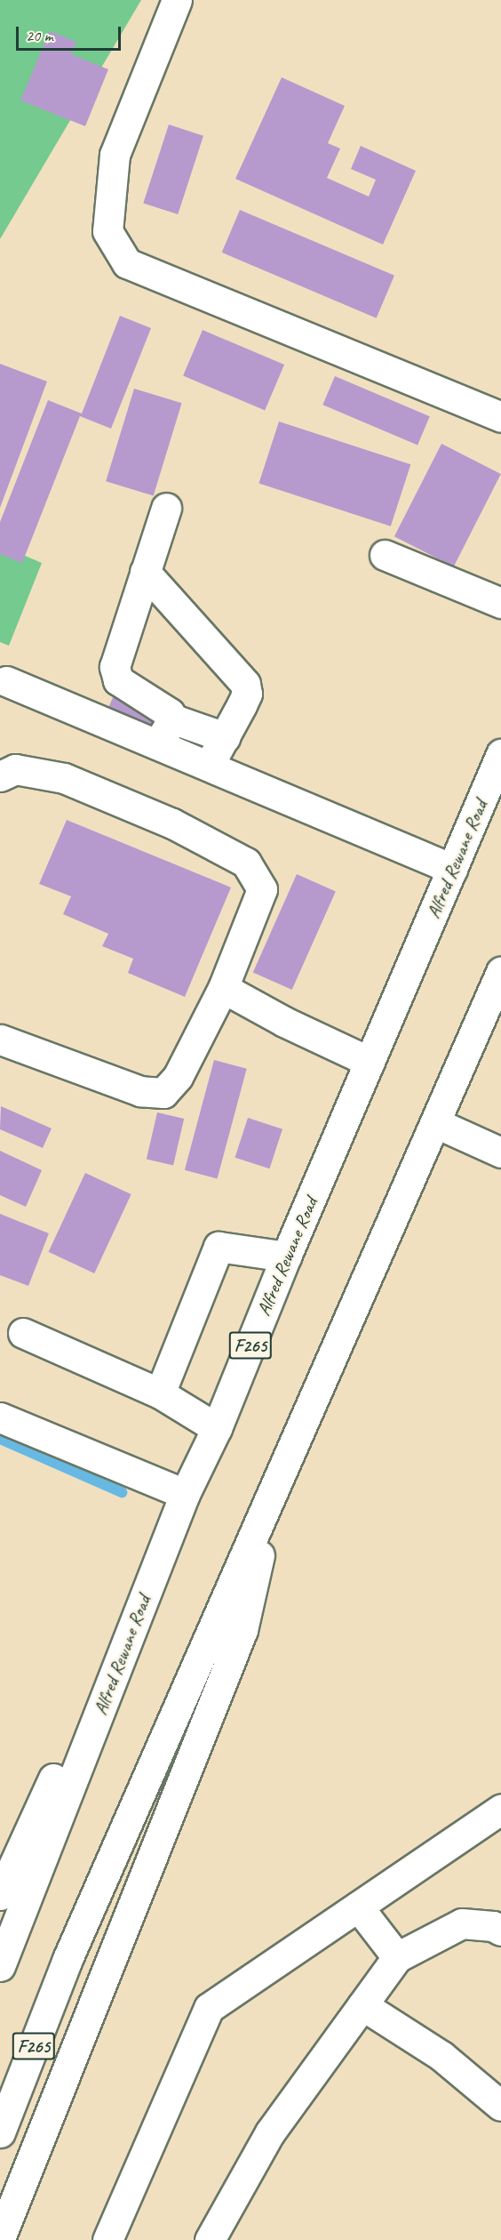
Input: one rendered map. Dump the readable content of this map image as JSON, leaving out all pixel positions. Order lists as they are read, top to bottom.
{
  "streets": {
    "main road": ["Alfred Rewane Road", "F265"]
  },
  "scale_bar": "20 m"
}
